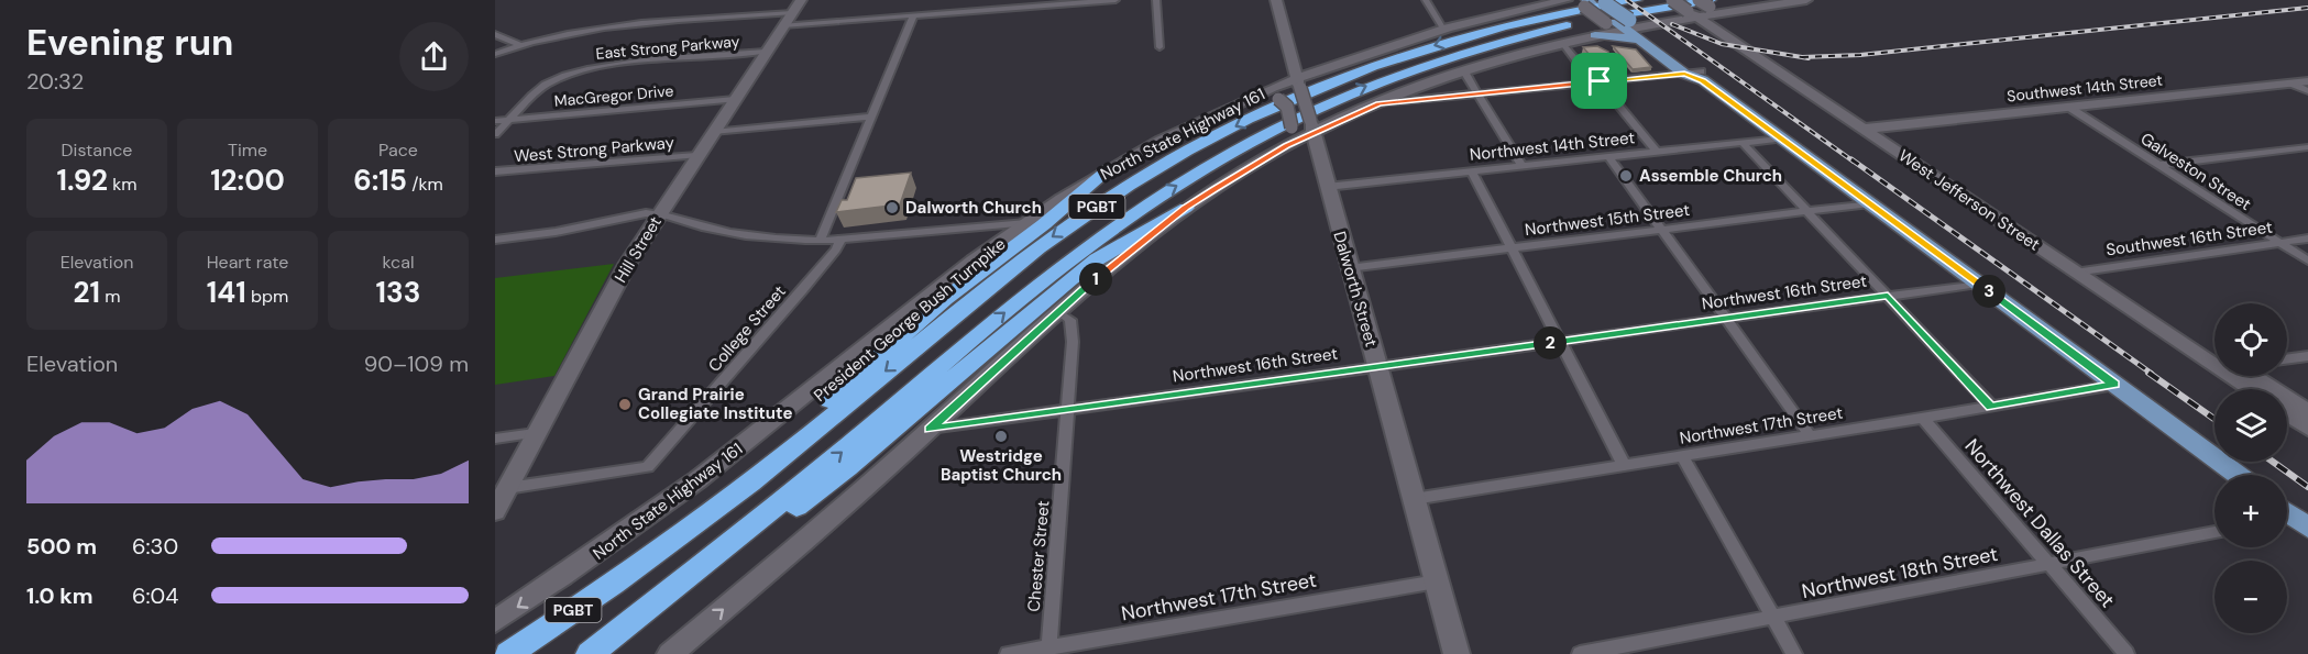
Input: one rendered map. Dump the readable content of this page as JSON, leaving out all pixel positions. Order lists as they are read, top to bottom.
{
  "streets": {
    "highway": ["PGBT", "President George Bush Turnpike"],
    "main road": [
      "Southwest 14th Street",
      "North State Highway 161",
      "West Jefferson Street",
      "Hill Street",
      "Dalworth Street"
    ],
    "street": [
      "East Strong Parkway",
      "MacGregor Drive",
      "Northwest 14th Street",
      "West Strong Parkway",
      "Galveston Street",
      "Northwest 15th Street",
      "Southwest 16th Street",
      "Northwest 16th Street",
      "College Street",
      "Northwest 17th Street",
      "Northwest Dallas Street",
      "Chester Street",
      "Northwest 18th Street"
    ]
  },
  "crossings": [
    ["East Strong Parkway", "MacGregor Drive"],
    ["East Strong Parkway", "West Strong Parkway"],
    ["East Strong Parkway", "Hill Street"],
    ["Southwest 14th Street", "Galveston Street"],
    ["Southwest 14th Street", "West Jefferson Street"],
    ["MacGregor Drive", "West Strong Parkway"],
    ["MacGregor Drive", "Hill Street"],
    ["North State Highway 161", "Dalworth Street"],
    ["Northwest 14th Street", "Dalworth Street"],
    ["West Strong Parkway", "Hill Street"],
    ["Galveston Street", "Southwest 16th Street"],
    ["West Jefferson Street", "PGBT"],
    ["West Jefferson Street", "Southwest 16th Street"],
    ["Northwest 15th Street", "Dalworth Street"],
    ["Hill Street", "College Street"],
    ["Dalworth Street", "Northwest 16th Street"],
    ["Dalworth Street", "Northwest 17th Street"],
    ["Northwest 16th Street", "Chester Street"],
    ["Northwest 17th Street", "Northwest Dallas Street"],
    ["Northwest 17th Street", "Chester Street"],
    ["Northwest Dallas Street", "Northwest 18th Street"]
  ],
  "places": [
    "Assemble Church",
    "Dalworth Church",
    "Grand Prairie Collegiate Institute",
    "Westridge Baptist Church"
  ],
  "page": {
    "heading": ["Evening run", "20:32"],
    "stats": [
      ["Distance", "1.92 km"],
      ["Time", "12:00"],
      ["Pace", "6:15 /km"],
      ["Elevation", "21 m"],
      ["Heart rate", "141 bpm"],
      ["kcal", "133"]
    ],
    "pins": ["1", "3", "2"],
    "map_buttons": ["+", "−"],
    "chart": ["Elevation", "90–109 m"],
    "list": [
      {
        "name": "500 m",
        "note": "6:30"
      },
      {
        "name": "1.0 km",
        "note": "6:04"
      }
    ]
  }
}
